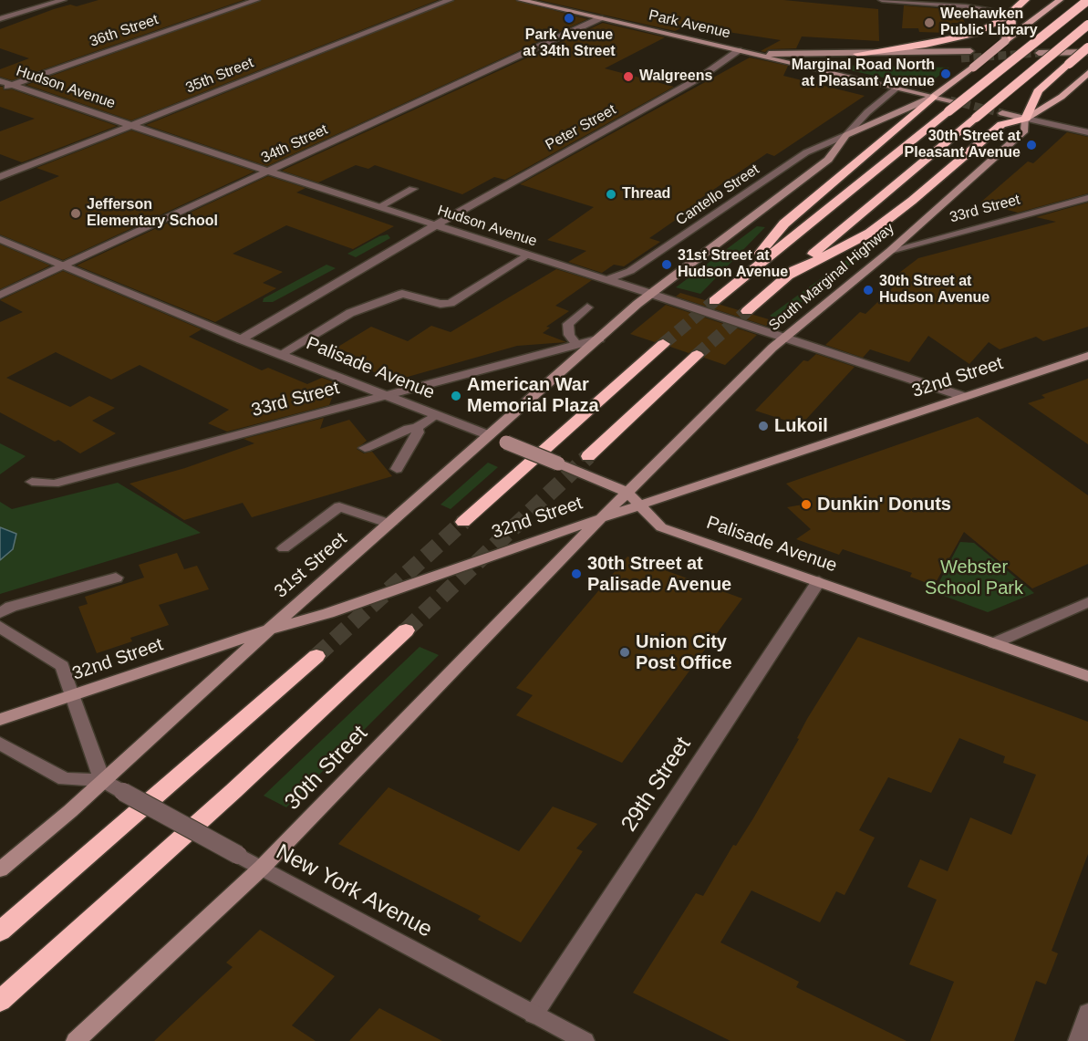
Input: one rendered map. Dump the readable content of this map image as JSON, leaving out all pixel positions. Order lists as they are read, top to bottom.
{
  "streets": {
    "main road": [
      "Park Avenue",
      "Cantello Street",
      "South Marginal Highway",
      "Palisade Avenue",
      "32nd Street",
      "31st Street",
      "30th Street"
    ],
    "street": [
      "36th Street",
      "35th Street",
      "Hudson Avenue",
      "Peter Street",
      "34th Street",
      "33rd Street",
      "29th Street",
      "New York Avenue"
    ]
  },
  "crossings": [
    ["Park Avenue", "Peter Street"],
    ["Park Avenue", "34th Street"],
    ["Park Avenue", "Cantello Street"],
    ["36th Street", "Hudson Avenue"],
    ["35th Street", "Hudson Avenue"],
    ["Hudson Avenue", "Peter Street"],
    ["Hudson Avenue", "34th Street"],
    ["Hudson Avenue", "Cantello Street"],
    ["Hudson Avenue", "South Marginal Highway"],
    ["Hudson Avenue", "32nd Street"],
    ["Hudson Avenue", "31st Street"],
    ["Peter Street", "Palisade Avenue"],
    ["34th Street", "Palisade Avenue"],
    ["Cantello Street", "31st Street"],
    ["33rd Street", "South Marginal Highway"],
    ["33rd Street", "Palisade Avenue"],
    ["33rd Street", "31st Street"],
    ["South Marginal Highway", "Palisade Avenue"],
    ["South Marginal Highway", "32nd Street"],
    ["South Marginal Highway", "30th Street"],
    ["Palisade Avenue", "32nd Street"],
    ["Palisade Avenue", "31st Street"],
    ["Palisade Avenue", "29th Street"],
    ["32nd Street", "31st Street"],
    ["32nd Street", "30th Street"],
    ["31st Street", "New York Avenue"],
    ["30th Street", "New York Avenue"],
    ["29th Street", "New York Avenue"]
  ],
  "parks": ["Webster School Park"],
  "places": [
    "Park Avenue at 34th Street",
    "Weehawken Public Library",
    "Marginal Road North at Pleasant Avenue",
    "Walgreens",
    "30th Street at Pleasant Avenue",
    "Thread",
    "Jefferson Elementary School",
    "31st Street at Hudson Avenue",
    "30th Street at Hudson Avenue",
    "American War Memorial Plaza",
    "Lukoil",
    "Dunkin' Donuts",
    "30th Street at Palisade Avenue",
    "Union City Post Office"
  ]
}
